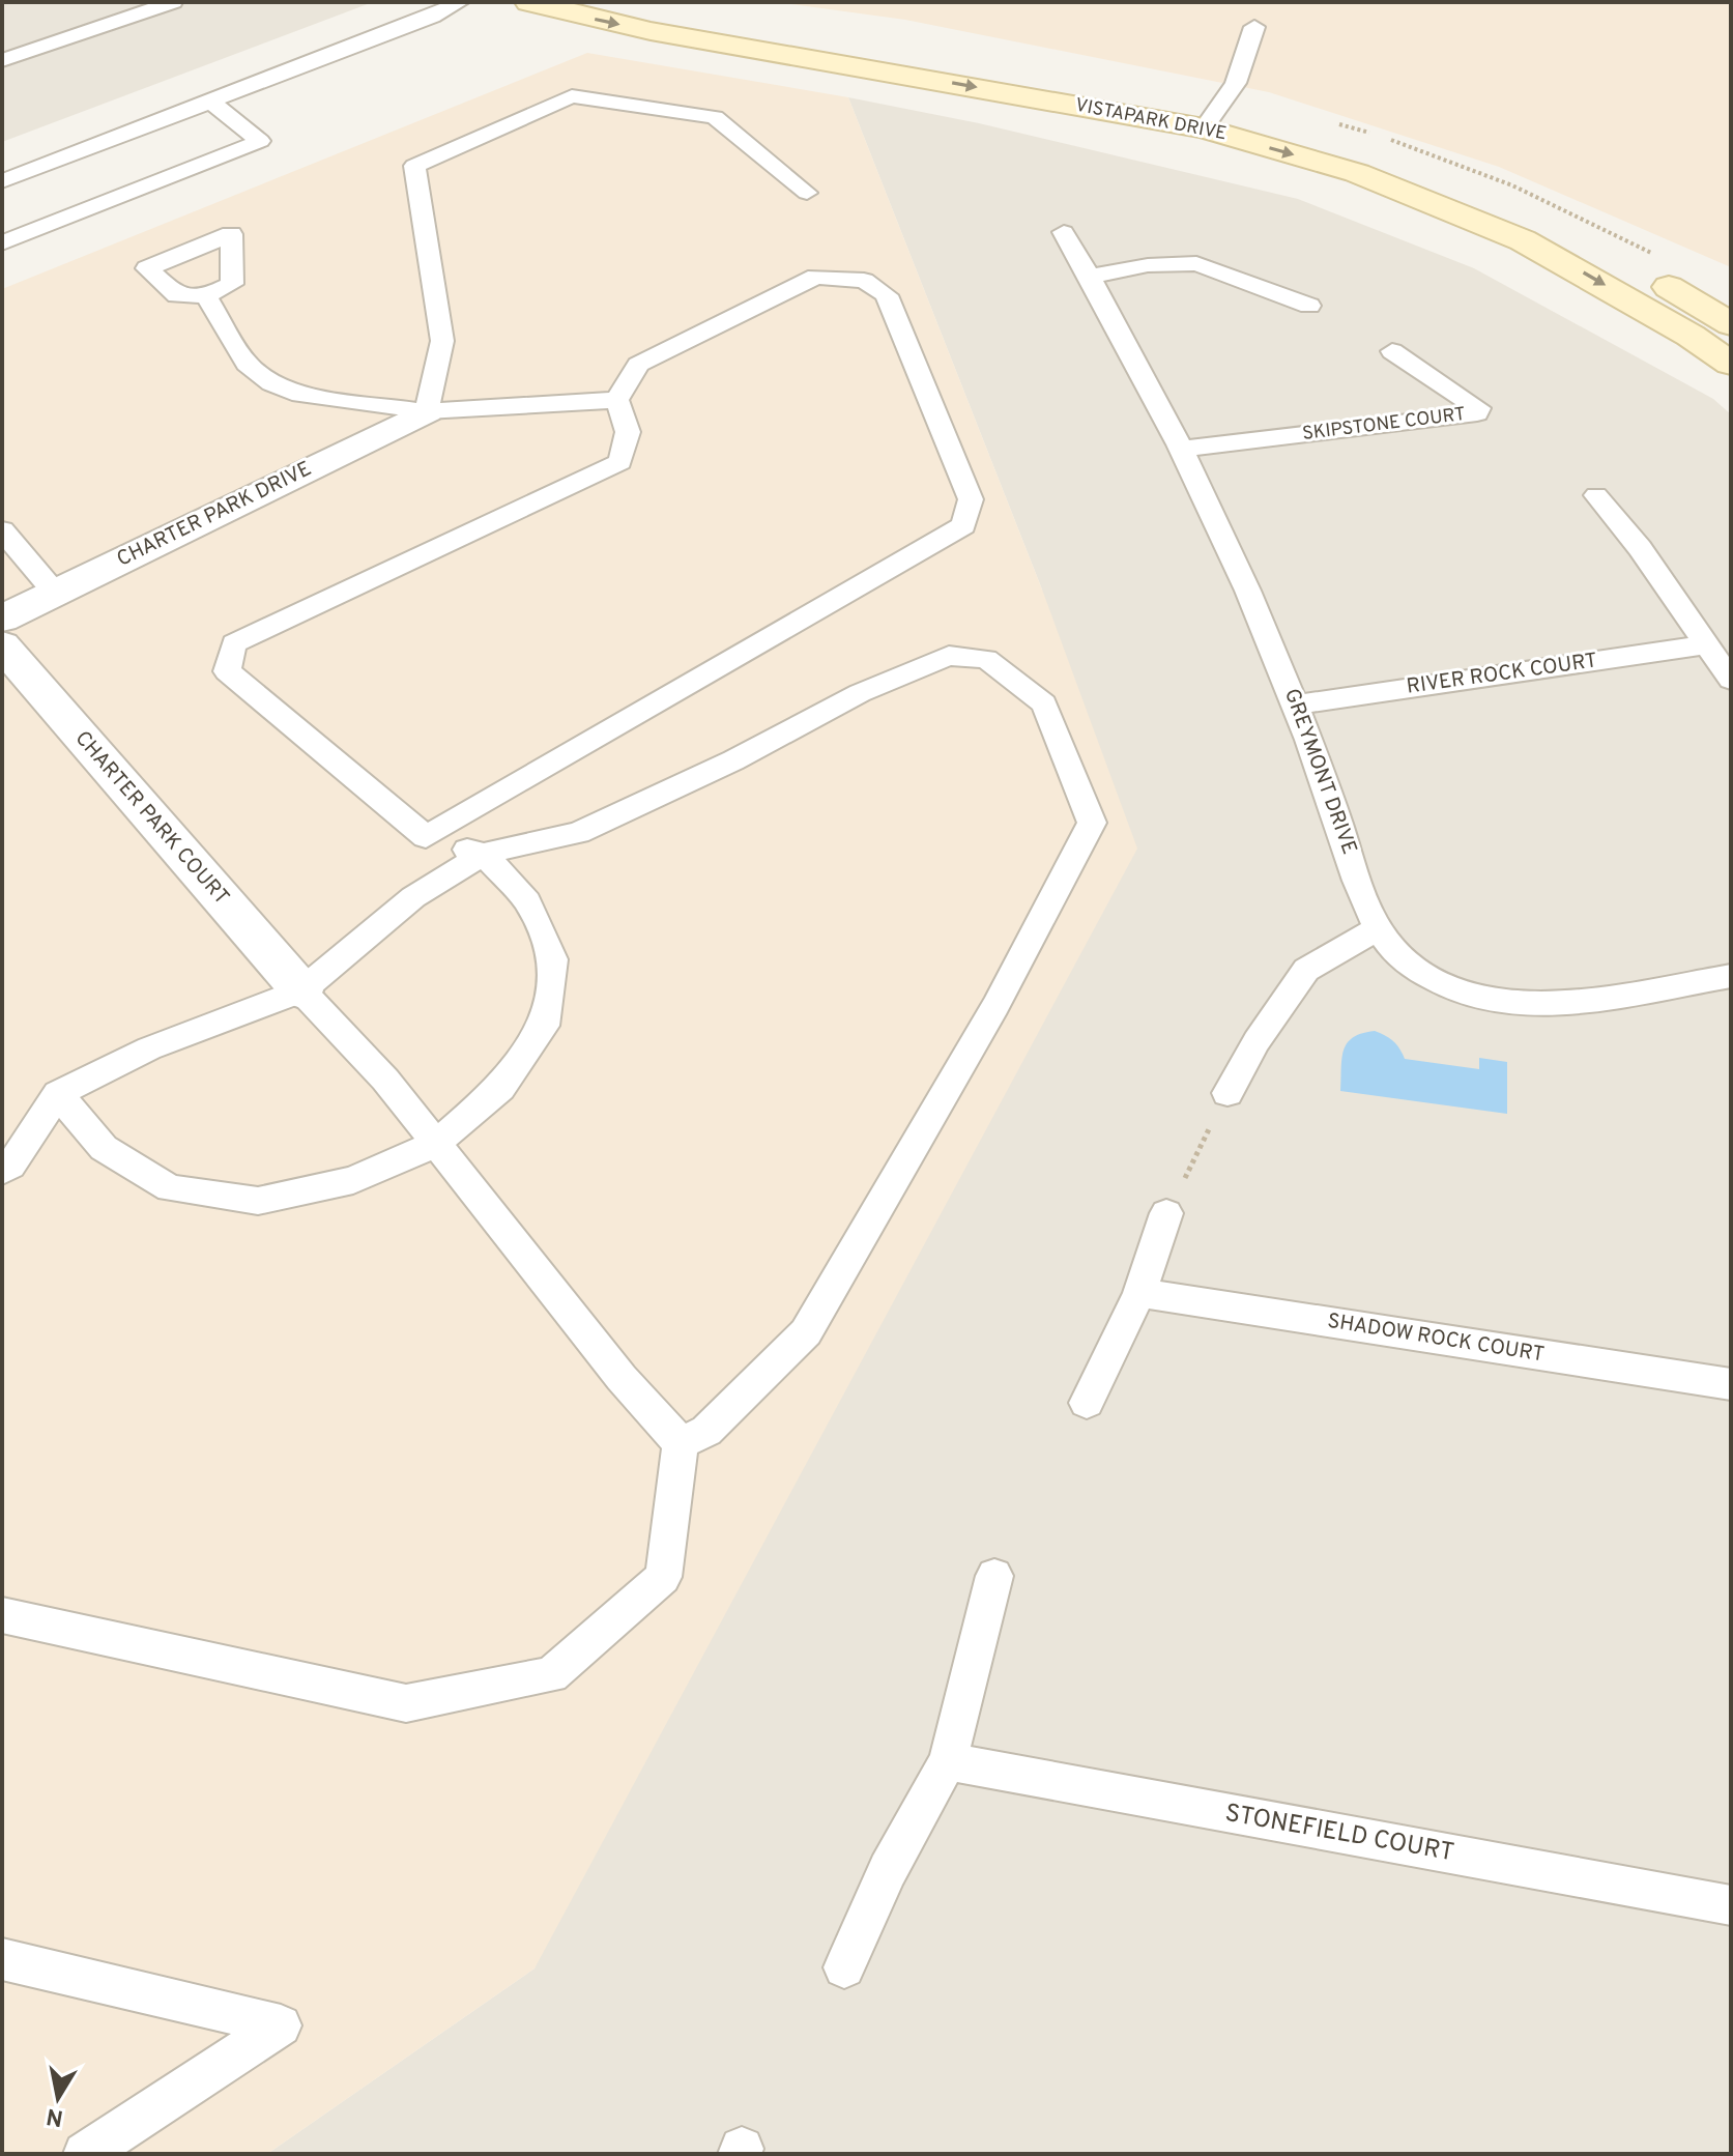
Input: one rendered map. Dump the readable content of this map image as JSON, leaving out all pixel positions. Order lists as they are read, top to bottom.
{
  "streets": {
    "street": ["VISTAPARK DRIVE", "CHARTER PARK DRIVE", "CHARTER PARK COURT"],
    "lane": [
      "SKIPSTONE COURT",
      "RIVER ROCK COURT",
      "GREYMONT DRIVE",
      "SHADOW ROCK COURT",
      "STONEFIELD COURT"
    ]
  },
  "crossings": [
    ["SKIPSTONE COURT", "GREYMONT DRIVE"],
    ["RIVER ROCK COURT", "GREYMONT DRIVE"]
  ],
  "north": "bottom"
}
